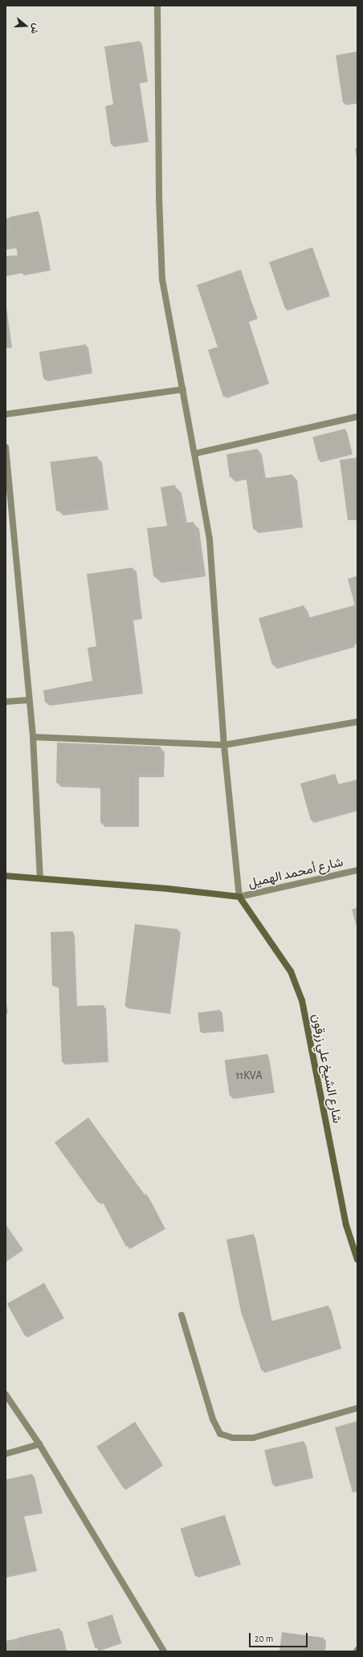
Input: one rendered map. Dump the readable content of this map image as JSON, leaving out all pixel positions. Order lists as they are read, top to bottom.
{
  "streets": {
    "main road": ["شارع الشيخ علي زرقون"],
    "street": ["شارع أمحمد الهميل"]
  },
  "crossings": [
    ["شارع أمحمد الهميل", "شارع الشيخ علي زرقون"]
  ],
  "house_numbers": ["11KVA"],
  "scale_bar": "20 m",
  "north": "right"
}
